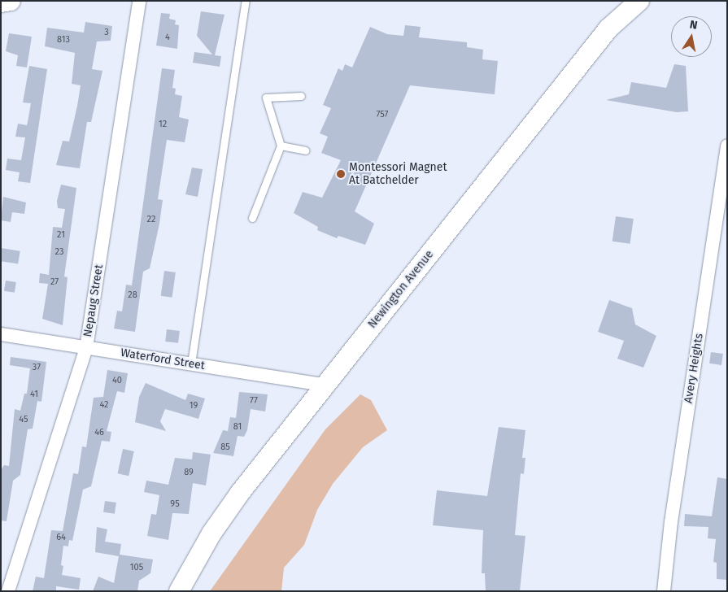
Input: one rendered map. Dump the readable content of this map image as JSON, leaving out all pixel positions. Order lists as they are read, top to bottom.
{
  "streets": {
    "main road": ["Newington Avenue"],
    "street": ["Nepaug Street", "Waterford Street", "Avery Heights"]
  },
  "crossings": [
    ["Newington Avenue", "Waterford Street"],
    ["Nepaug Street", "Waterford Street"]
  ],
  "places": ["Montessori Magnet At Batchelder"],
  "house_numbers": [
    "3",
    "4",
    "813",
    "757",
    "12",
    "22",
    "21",
    "23",
    "27",
    "28",
    "37",
    "40",
    "41",
    "77",
    "42",
    "19",
    "45",
    "81",
    "46",
    "85",
    "89",
    "95",
    "64",
    "105"
  ],
  "north": "top"
}
